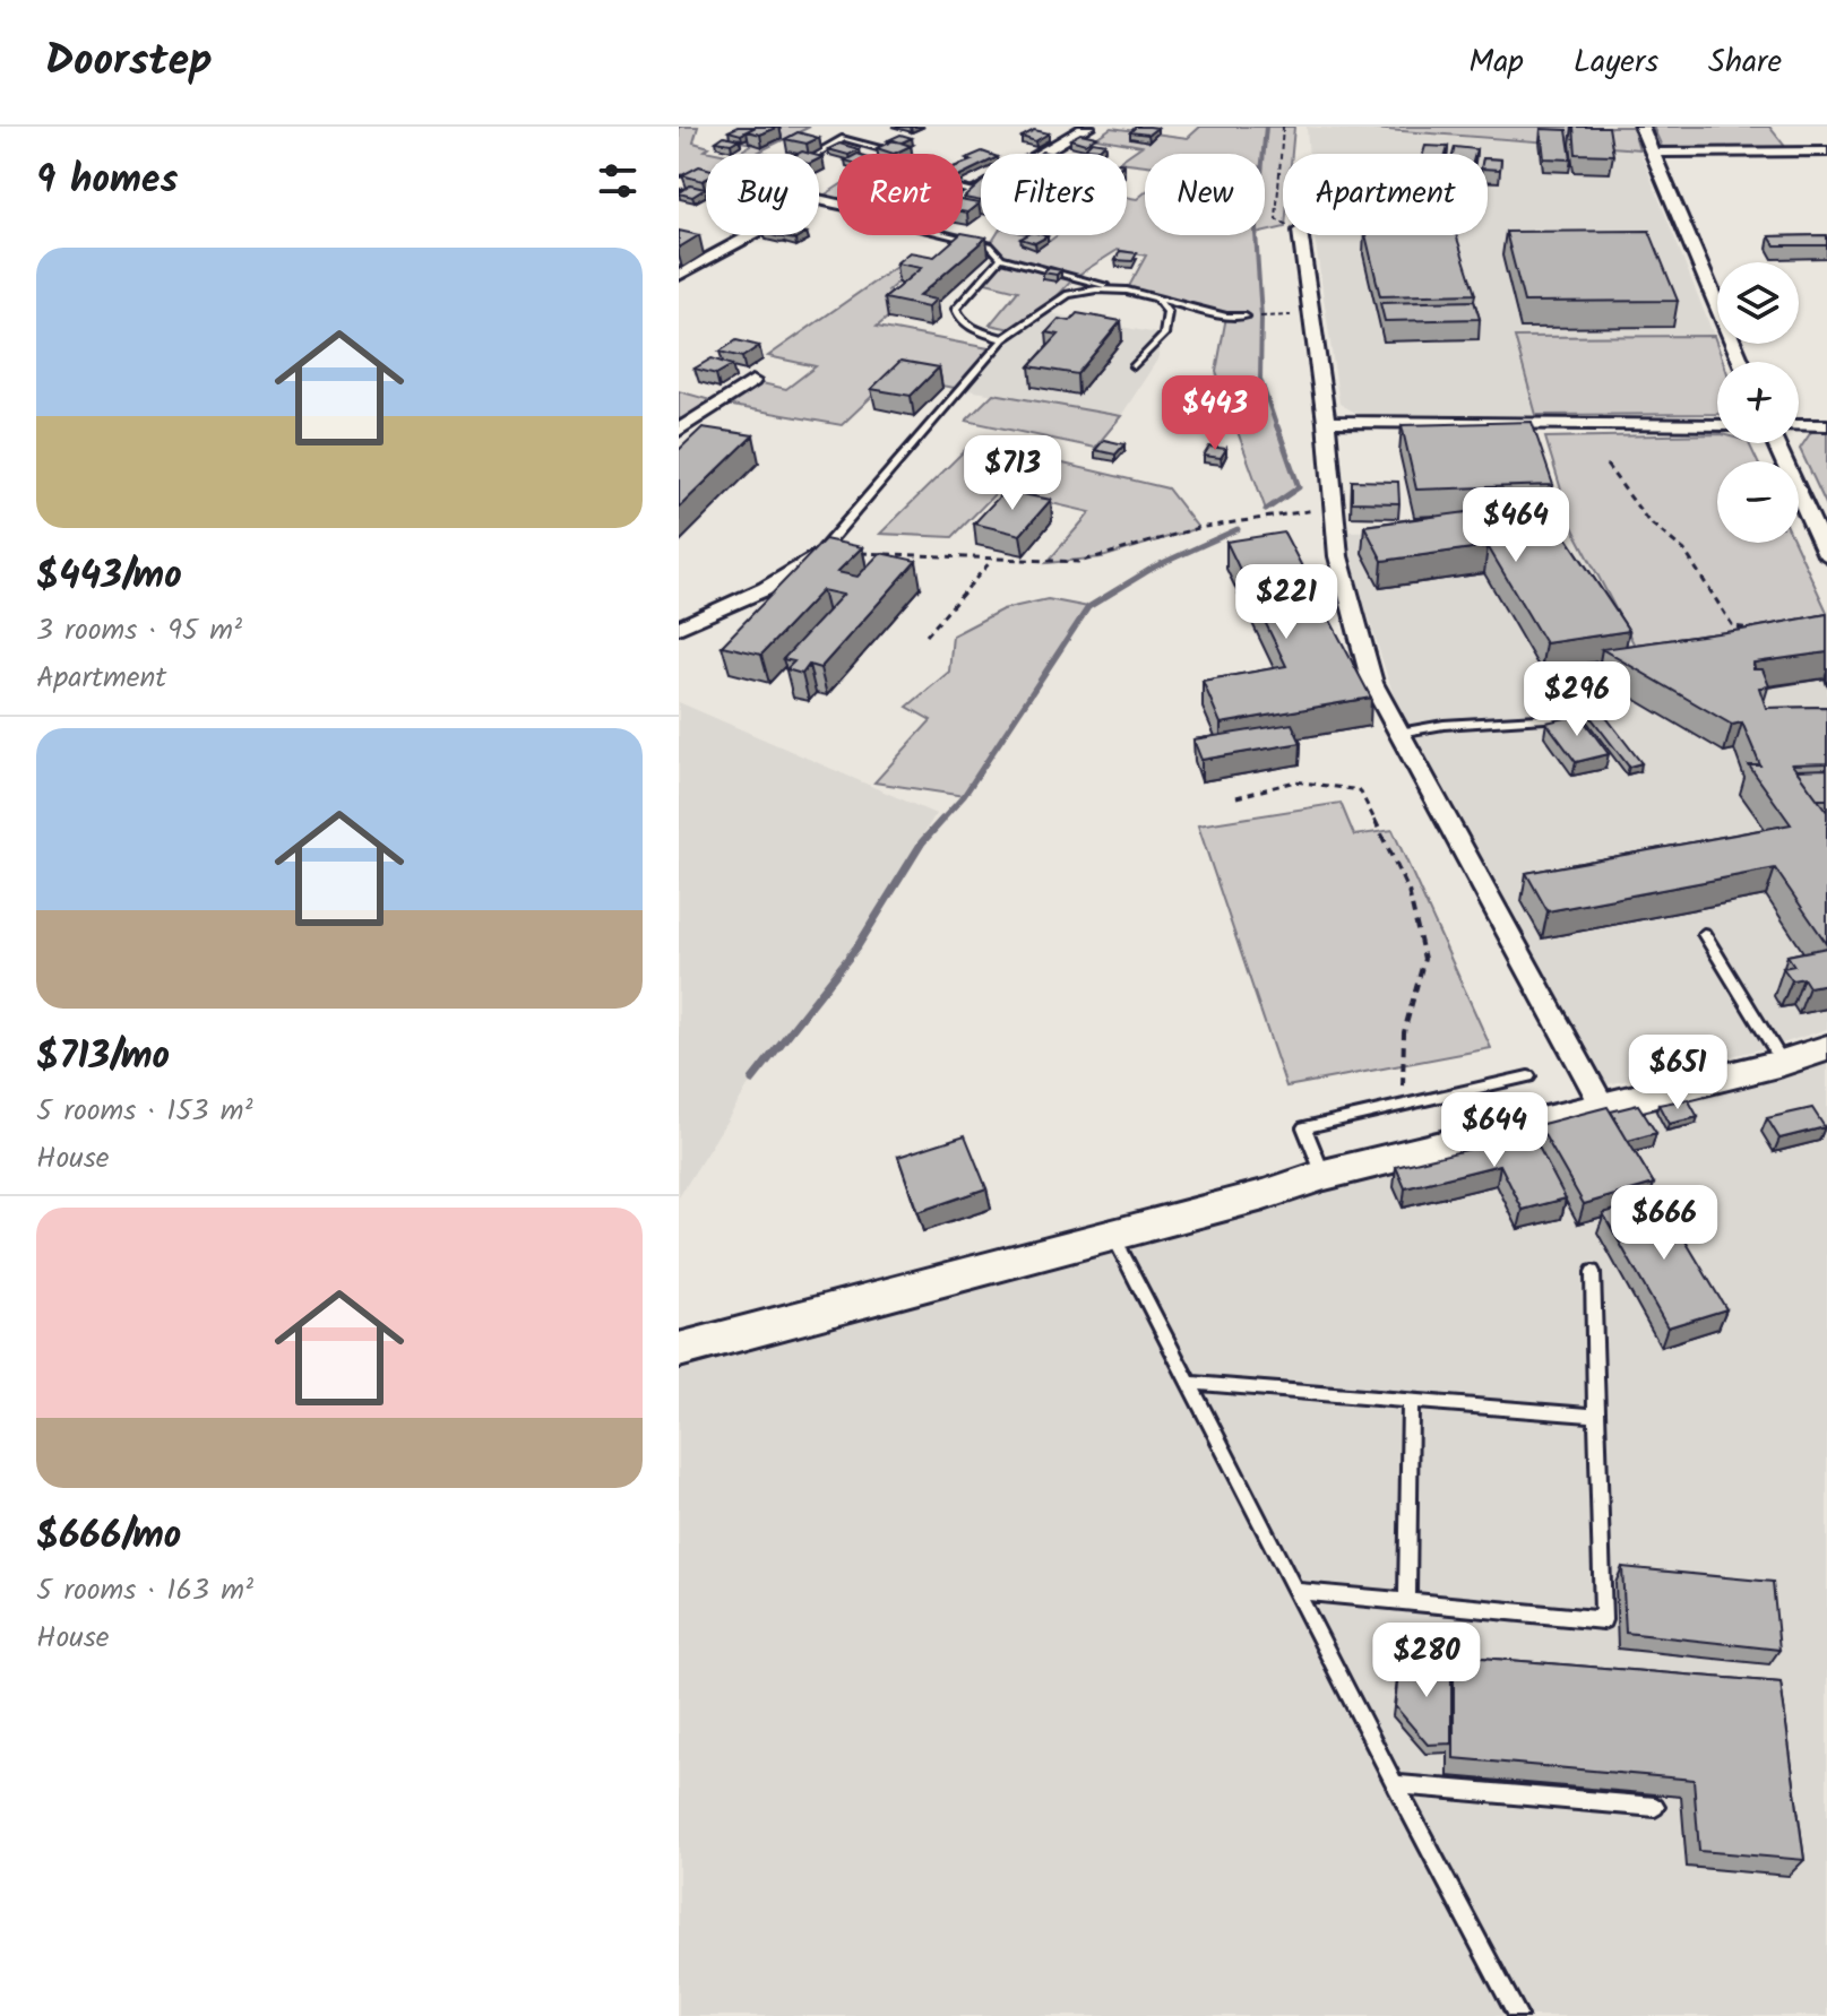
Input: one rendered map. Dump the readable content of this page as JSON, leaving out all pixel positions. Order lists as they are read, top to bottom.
{
  "page": {
    "header": "Doorstep",
    "nav": ["Map", "Layers", "Share"],
    "heading": "9 homes",
    "chip": [
      "Buy",
      "Rent",
      "Filters",
      "New",
      "Apartment"
    ],
    "list": [
      {
        "name": "$443/mo",
        "note": "3 rooms · 95 m² · Apartment"
      },
      {
        "name": "$713/mo",
        "note": "5 rooms · 153 m² · House"
      },
      {
        "name": "$666/mo",
        "note": "5 rooms · 163 m² · House"
      }
    ],
    "map_buttons": ["+", "−"],
    "price": [
      "$443",
      "$713",
      "$464",
      "$221",
      "$296",
      "$651",
      "$644",
      "$666",
      "$280"
    ]
  }
}
